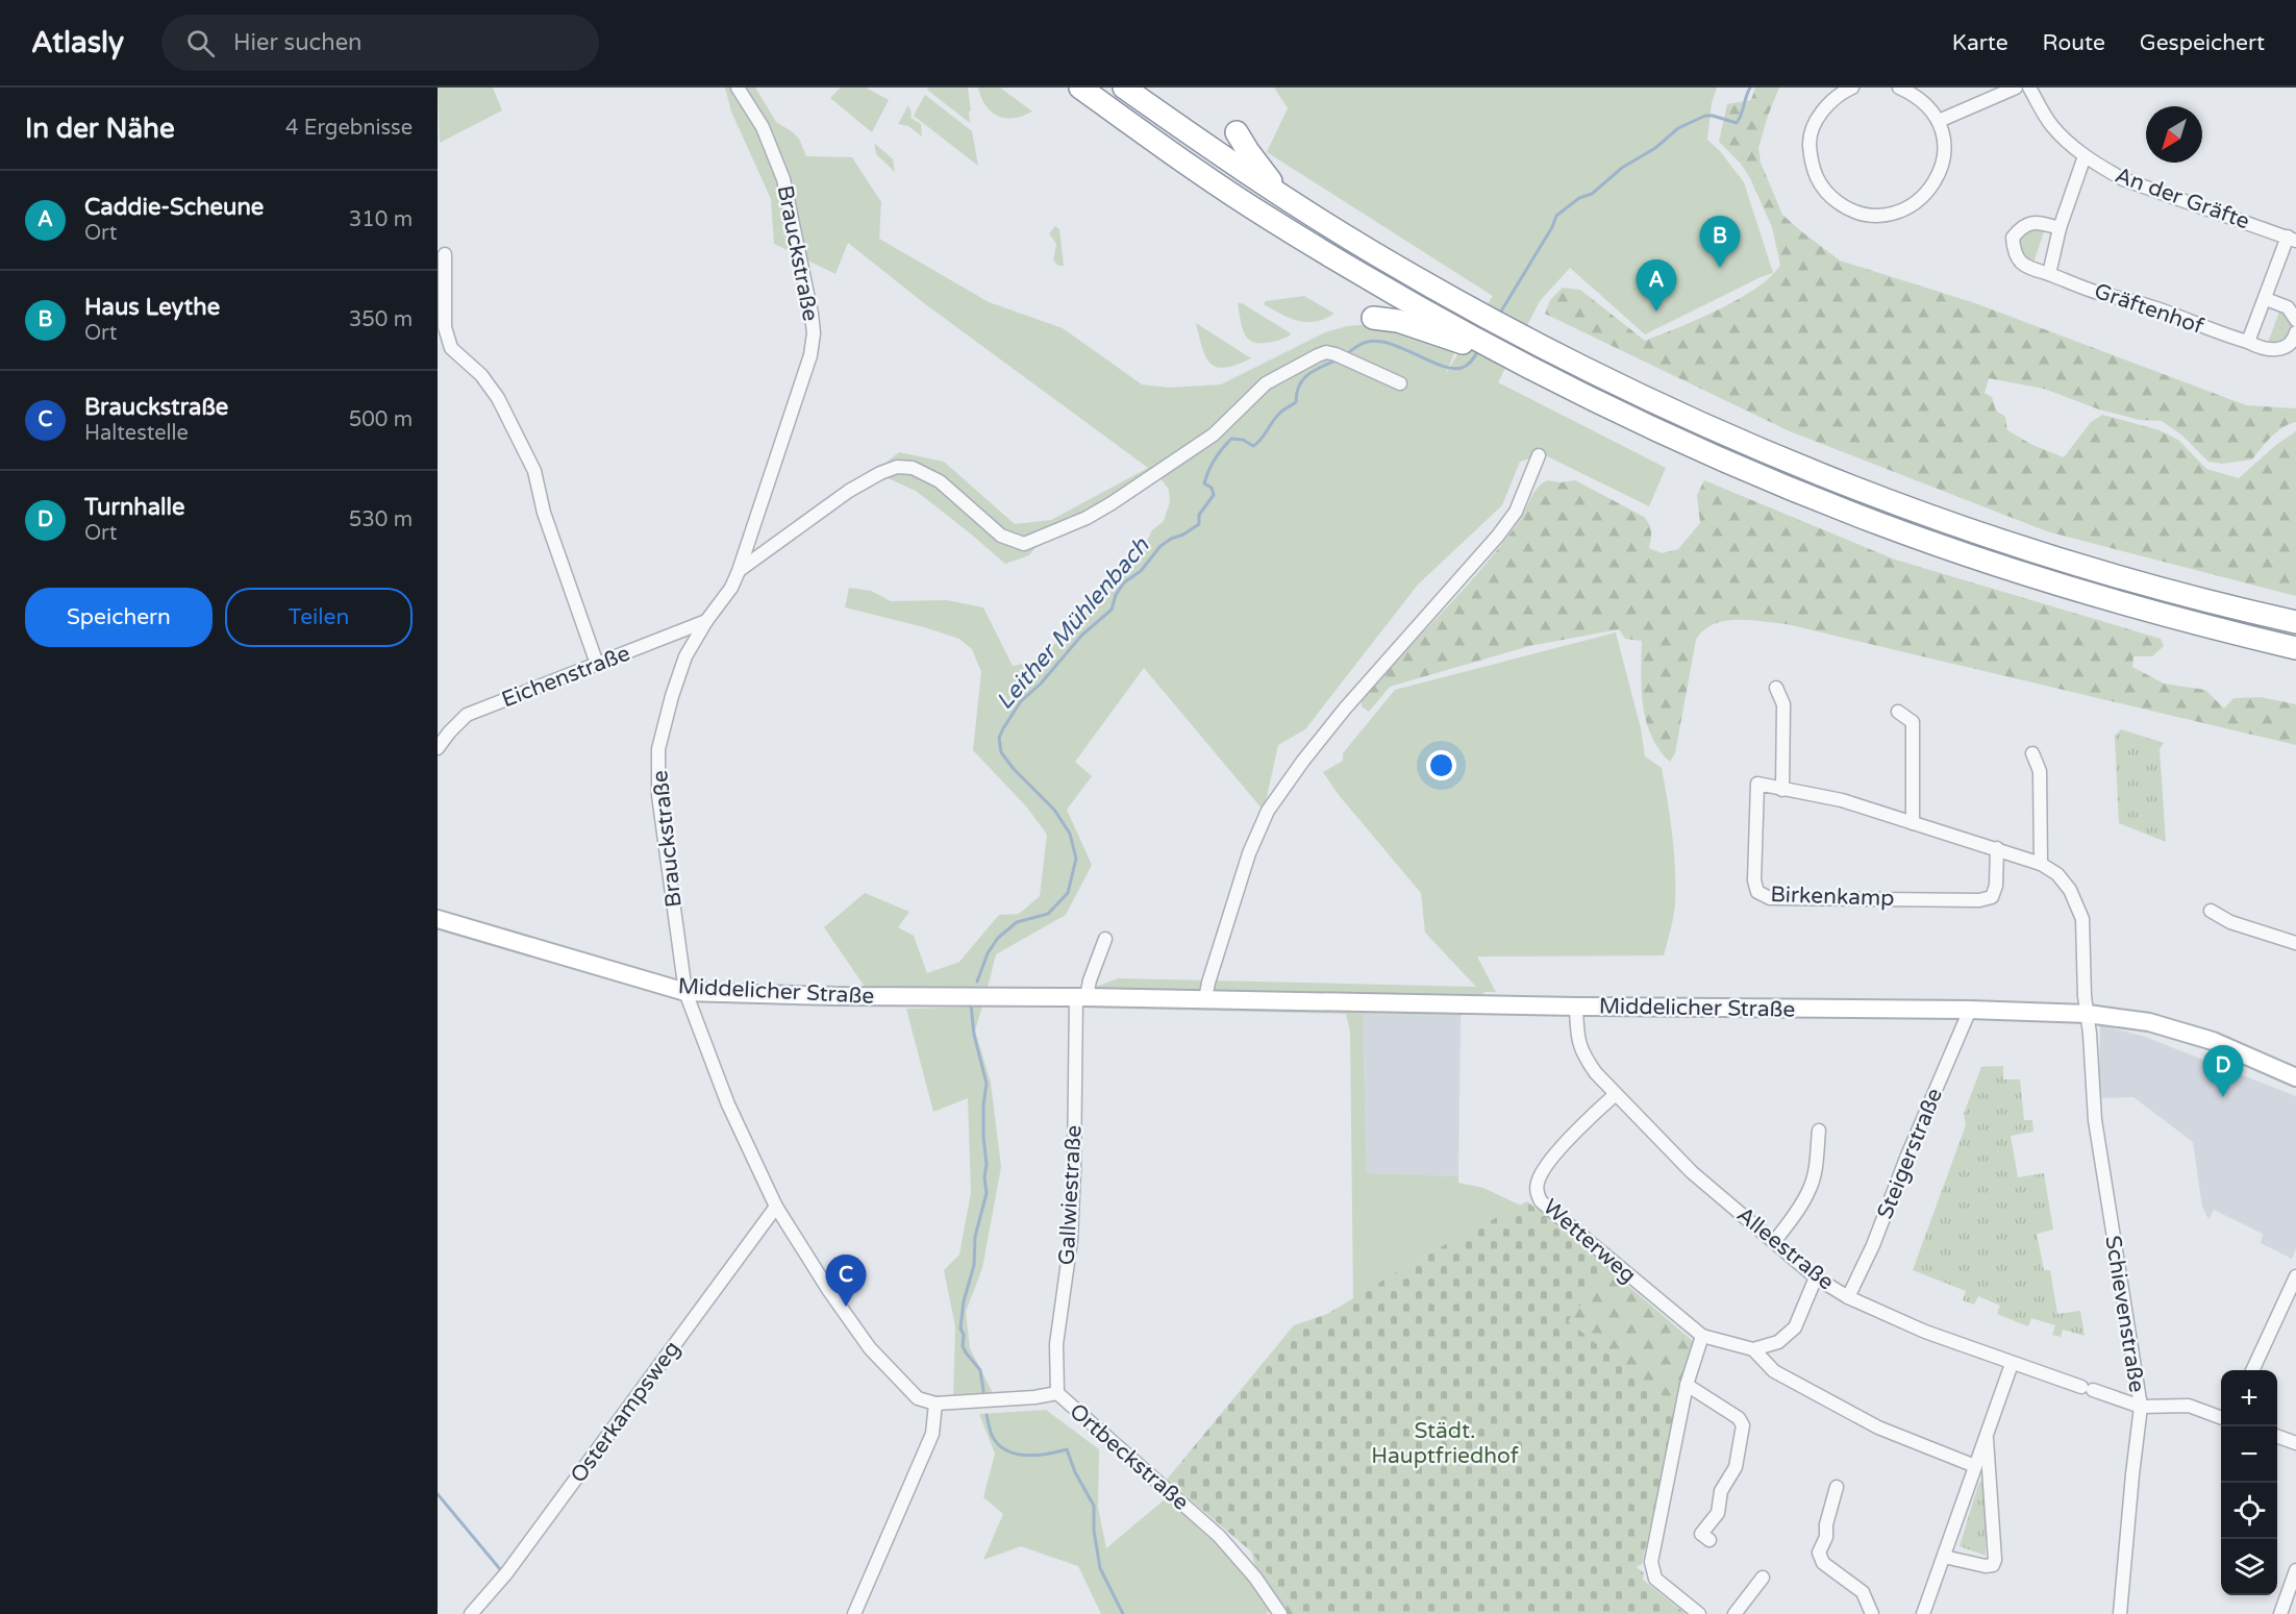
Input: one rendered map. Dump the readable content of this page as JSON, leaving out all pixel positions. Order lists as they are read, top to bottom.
{
  "streets": {
    "street": [
      "An der Gräfte",
      "Brauckstraße",
      "Gräftenhof",
      "Eichenstraße",
      "Birkenkamp",
      "Middelicher Straße",
      "Steigerstraße",
      "Gallwiestraße",
      "Wetterweg",
      "Alleestraße",
      "Schievenstraße",
      "Osterkampsweg",
      "Ortbeckstraße"
    ]
  },
  "crossings": [
    ["Brauckstraße", "Eichenstraße"],
    ["Brauckstraße", "Middelicher Straße"],
    ["Brauckstraße", "Osterkampsweg"],
    ["Brauckstraße", "Ortbeckstraße"],
    ["Birkenkamp", "Middelicher Straße"],
    ["Birkenkamp", "Schievenstraße"],
    ["Middelicher Straße", "Steigerstraße"],
    ["Middelicher Straße", "Gallwiestraße"],
    ["Middelicher Straße", "Alleestraße"],
    ["Middelicher Straße", "Schievenstraße"],
    ["Steigerstraße", "Alleestraße"],
    ["Gallwiestraße", "Ortbeckstraße"],
    ["Wetterweg", "Alleestraße"],
    ["Alleestraße", "Schievenstraße"]
  ],
  "water": ["Leither Mühlenbach"],
  "parks": ["Städt. Hauptfriedhof"],
  "north": "bottom left",
  "page": {
    "header": "Atlasly",
    "search": "Hier suchen",
    "nav": ["Karte", "Route", "Gespeichert"],
    "heading": ["In der Nähe", "4 Ergebnisse"],
    "list": [
      {
        "mark": "A",
        "name": "Caddie-Scheune",
        "note": "Ort",
        "value": "310 m"
      },
      {
        "mark": "B",
        "name": "Haus Leythe",
        "note": "Ort",
        "value": "350 m"
      },
      {
        "mark": "C",
        "name": "Brauckstraße",
        "note": "Haltestelle",
        "value": "500 m"
      },
      {
        "mark": "D",
        "name": "Turnhalle",
        "note": "Ort",
        "value": "530 m"
      }
    ],
    "pins": [
      "B",
      "A",
      "D",
      "C"
    ],
    "buttons": ["Speichern", "Teilen"],
    "map_buttons": ["+", "−"]
  }
}
